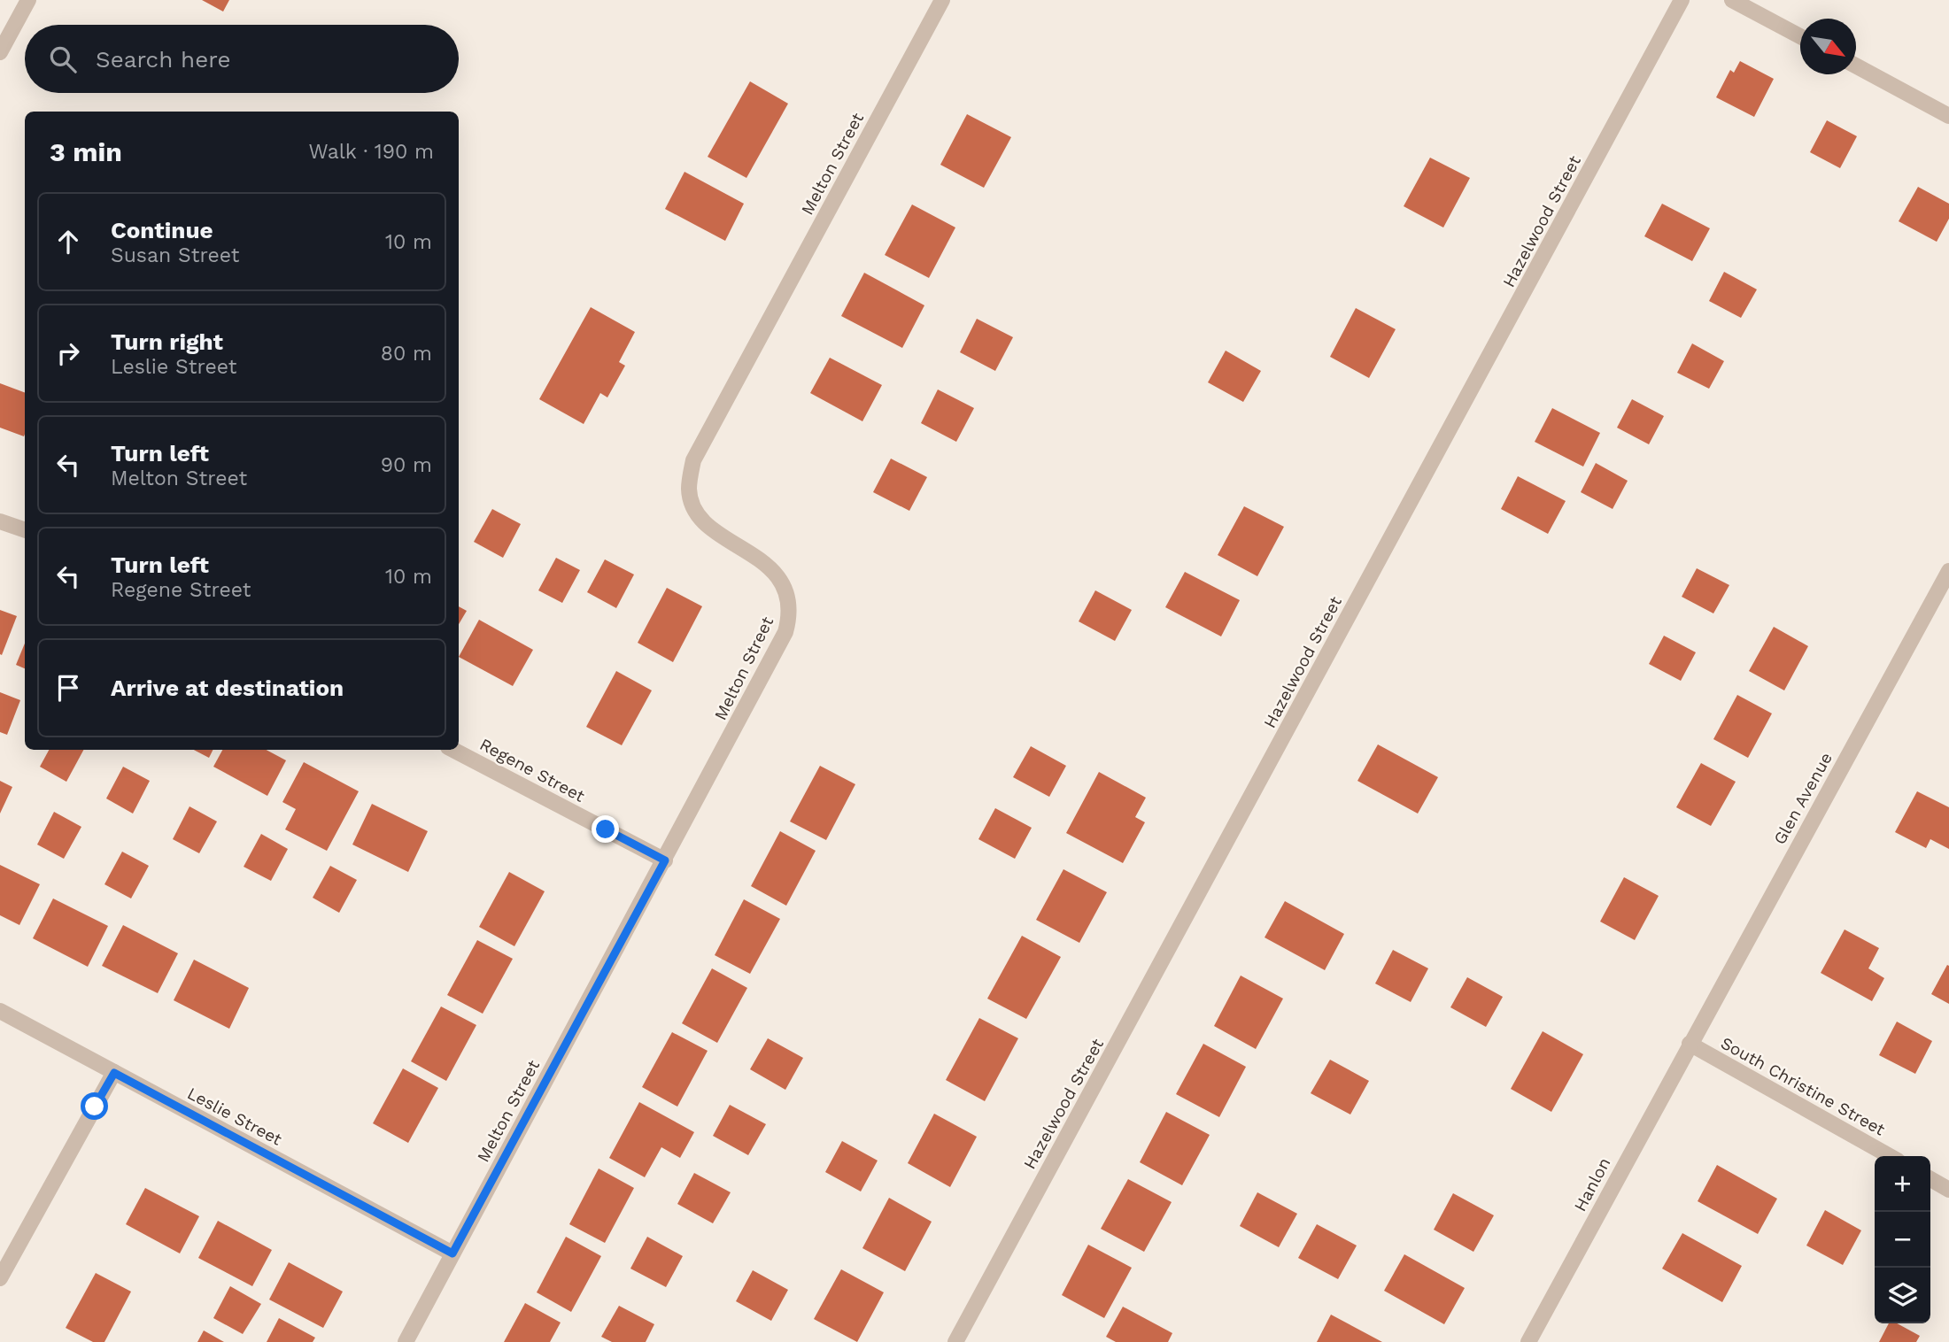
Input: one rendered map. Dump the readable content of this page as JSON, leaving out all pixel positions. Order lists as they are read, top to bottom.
{
  "streets": {
    "street": [
      "Melton Street",
      "Hazelwood Street",
      "Regene Street",
      "Glen Avenue",
      "South Christine Street",
      "Leslie Street",
      "Hanlon"
    ]
  },
  "crossings": [
    ["Melton Street", "Regene Street"],
    ["Melton Street", "Leslie Street"],
    ["Glen Avenue", "South Christine Street"],
    ["Glen Avenue", "Hanlon"],
    ["South Christine Street", "Hanlon"]
  ],
  "north": "bottom right",
  "page": {
    "search": "Search here",
    "heading": ["3 min", "Walk · 190 m"],
    "list": [
      ["Continue", "Susan Street", "10 m"],
      ["Turn right", "Leslie Street", "80 m"],
      ["Turn left", "Melton Street", "90 m"],
      ["Turn left", "Regene Street", "10 m"],
      "Arrive at destination"
    ],
    "map_buttons": ["+", "−"]
  }
}
